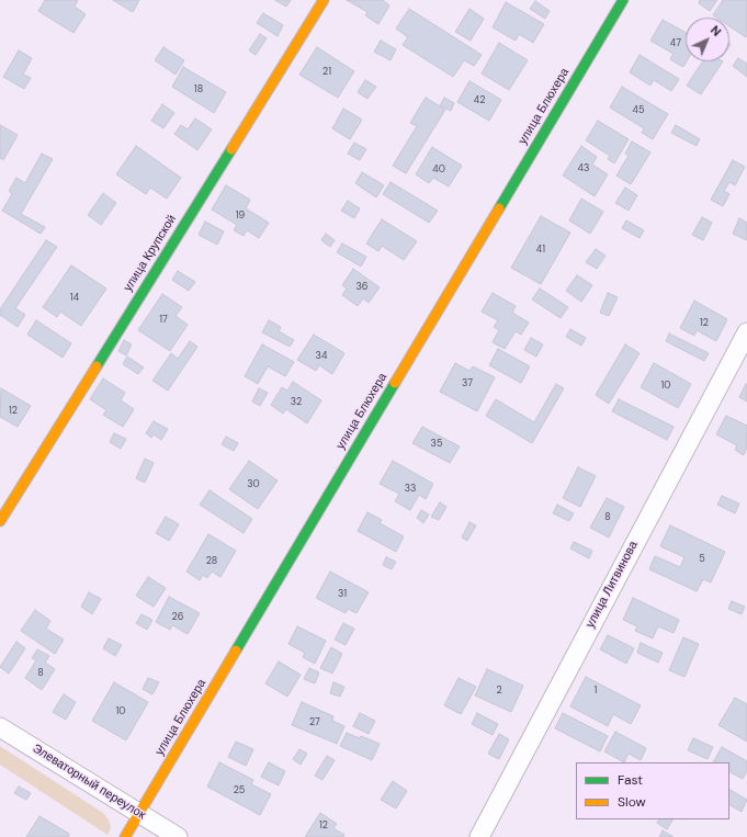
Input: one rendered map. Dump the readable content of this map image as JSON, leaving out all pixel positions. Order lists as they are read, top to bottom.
{
  "streets": {
    "street": [
      "улица Блюхера",
      "улица Крупской",
      "улица Литвинова",
      "Элеваторный переулок"
    ]
  },
  "crossings": [
    ["улица Блюхера", "Элеваторный переулок"]
  ],
  "house_numbers": [
    "47",
    "21",
    "18",
    "42",
    "45",
    "43",
    "40",
    "19",
    "41",
    "36",
    "14",
    "17",
    "12",
    "34",
    "37",
    "10",
    "32",
    "12",
    "35",
    "30",
    "33",
    "8",
    "5",
    "28",
    "31",
    "26",
    "8",
    "2",
    "1",
    "10",
    "27",
    "25",
    "12"
  ],
  "legend": ["Fast", "Slow"],
  "north": "top right"
}
